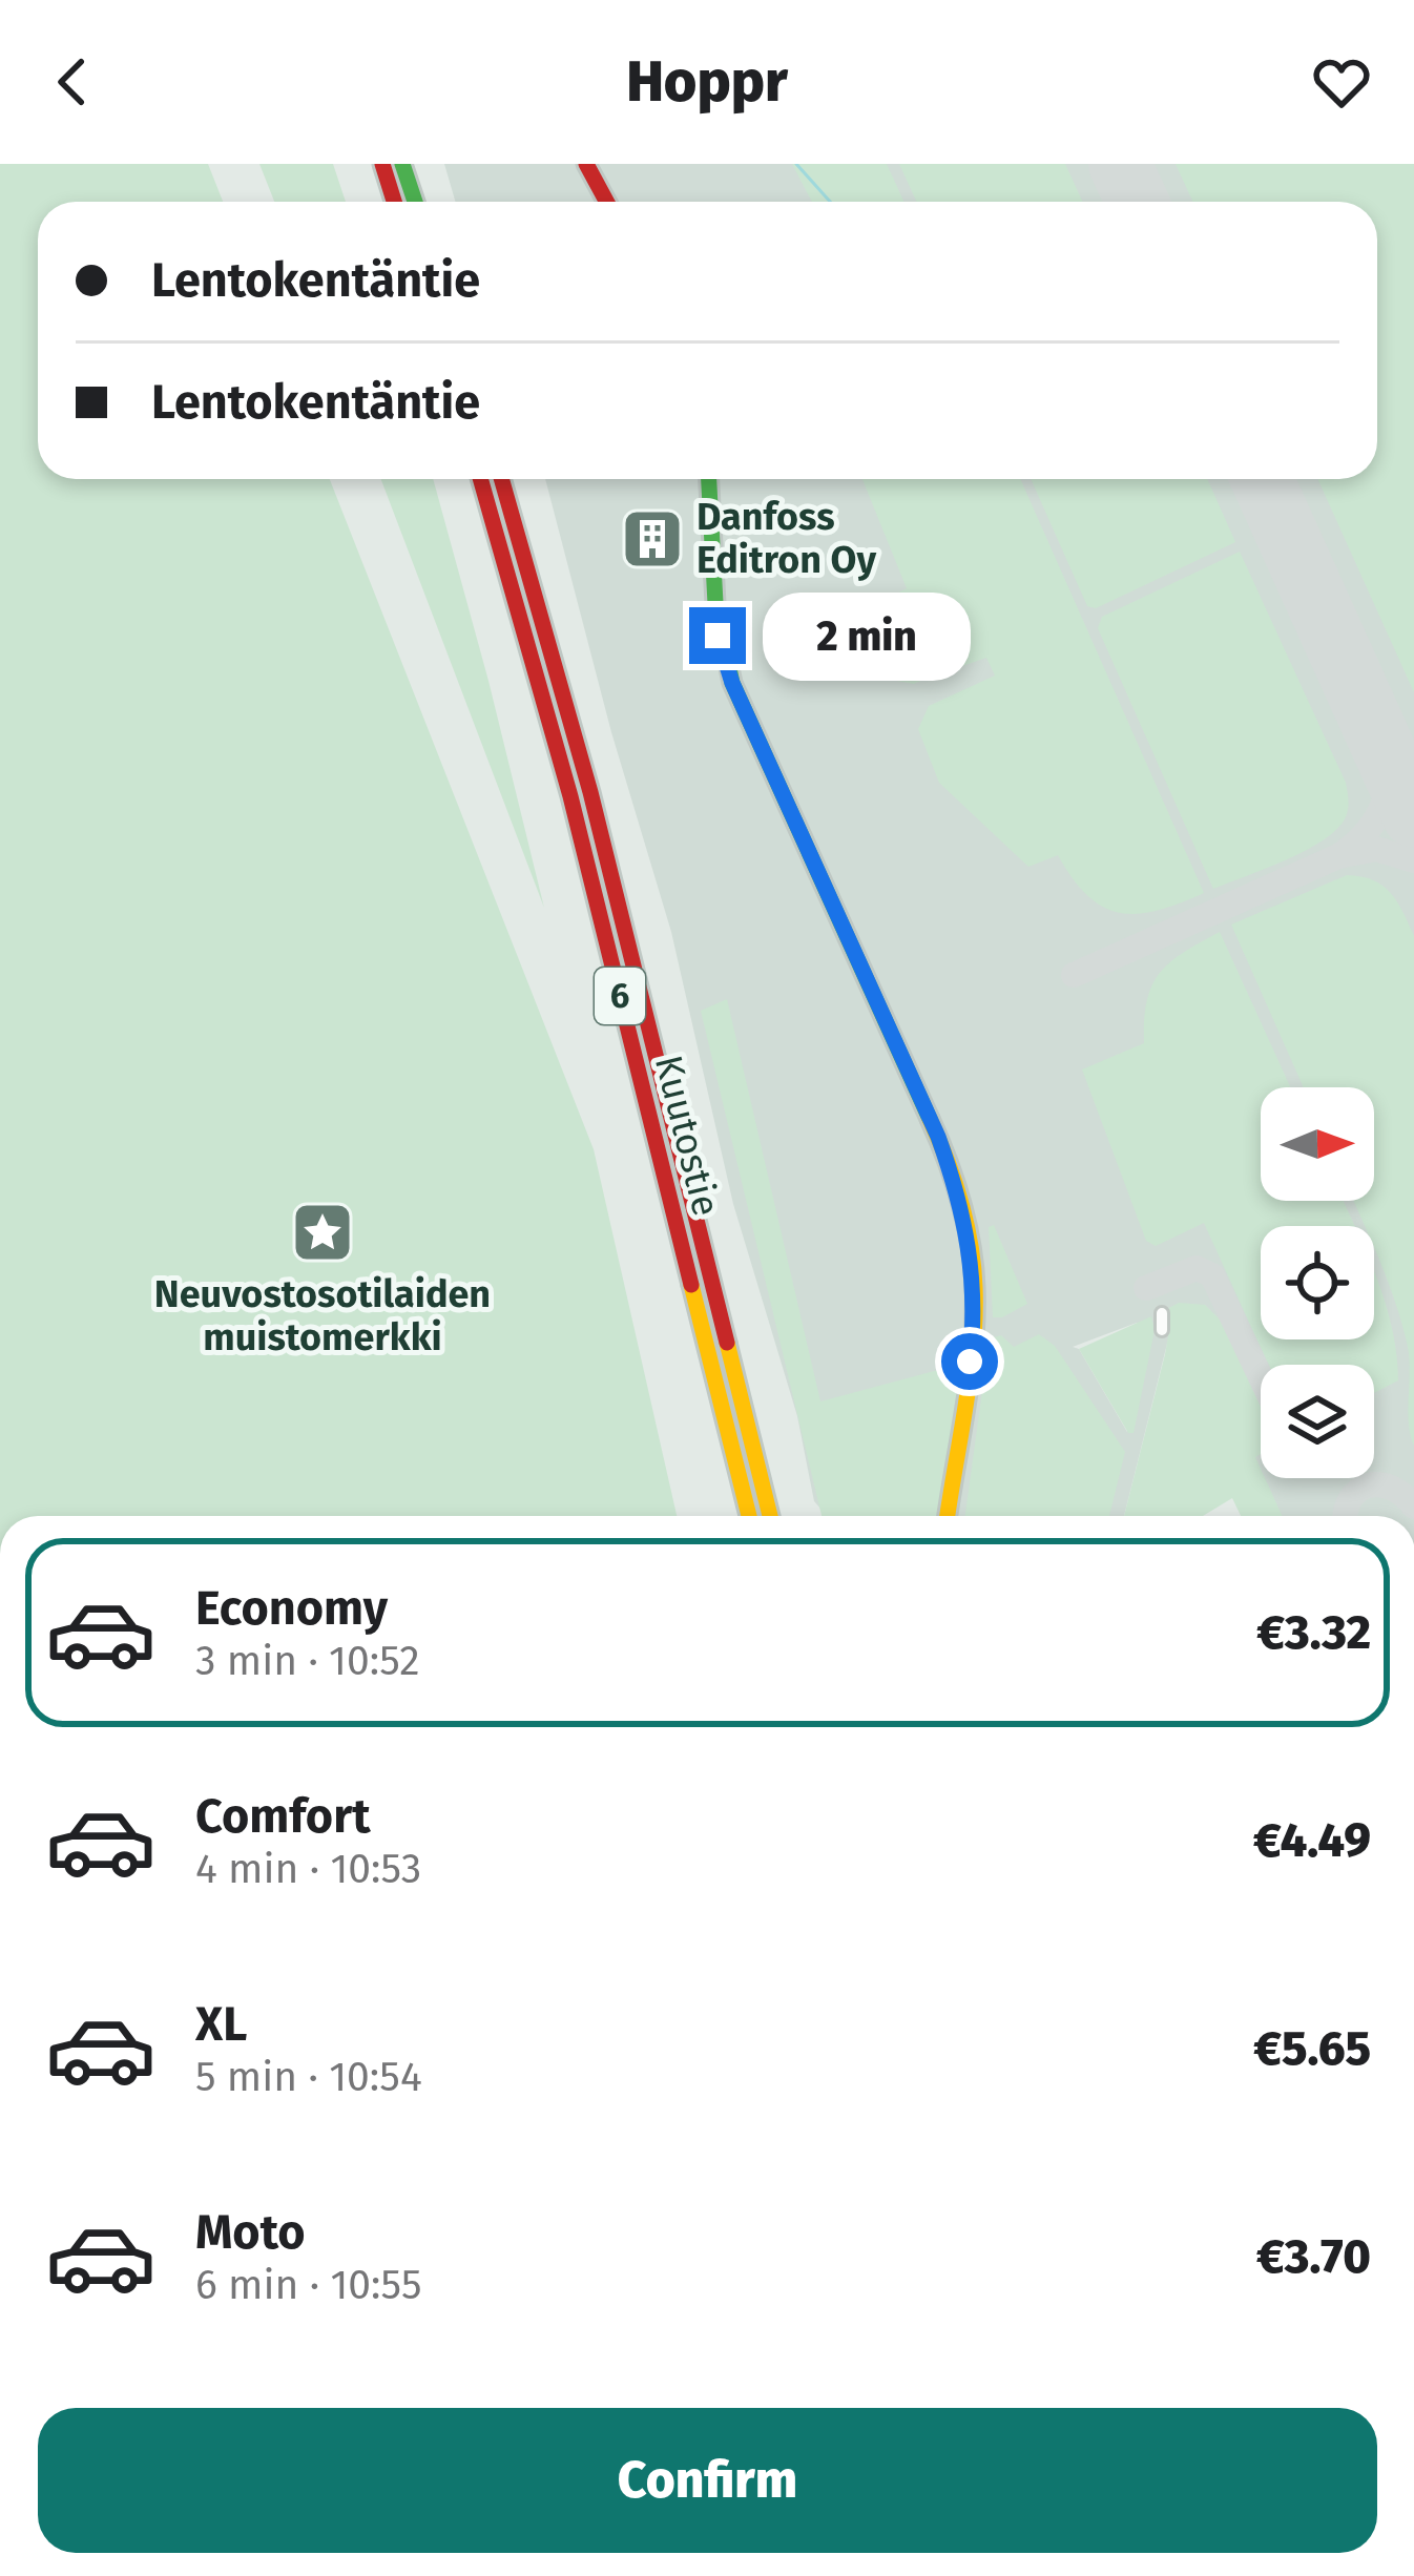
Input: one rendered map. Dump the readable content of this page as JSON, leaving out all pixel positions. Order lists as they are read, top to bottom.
{
  "streets": {
    "main road": ["6", "Kuutostie"]
  },
  "places": {
    "building": ["Danfoss Editron Oy"],
    "place": ["Neuvostosotilaiden muistomerkki"]
  },
  "north": "right",
  "page": {
    "header": "Hoppr",
    "banner": ["Lentokentäntie", "Lentokentäntie"],
    "bubble": "2 min",
    "list": [
      {
        "name": "Economy",
        "note": "3 min · 10:52",
        "value": "€3.32"
      },
      {
        "name": "Comfort",
        "note": "4 min · 10:53",
        "value": "€4.49"
      },
      {
        "name": "XL",
        "note": "5 min · 10:54",
        "value": "€5.65"
      },
      {
        "name": "Moto",
        "note": "6 min · 10:55",
        "value": "€3.70"
      }
    ],
    "buttons": "Confirm"
  }
}
